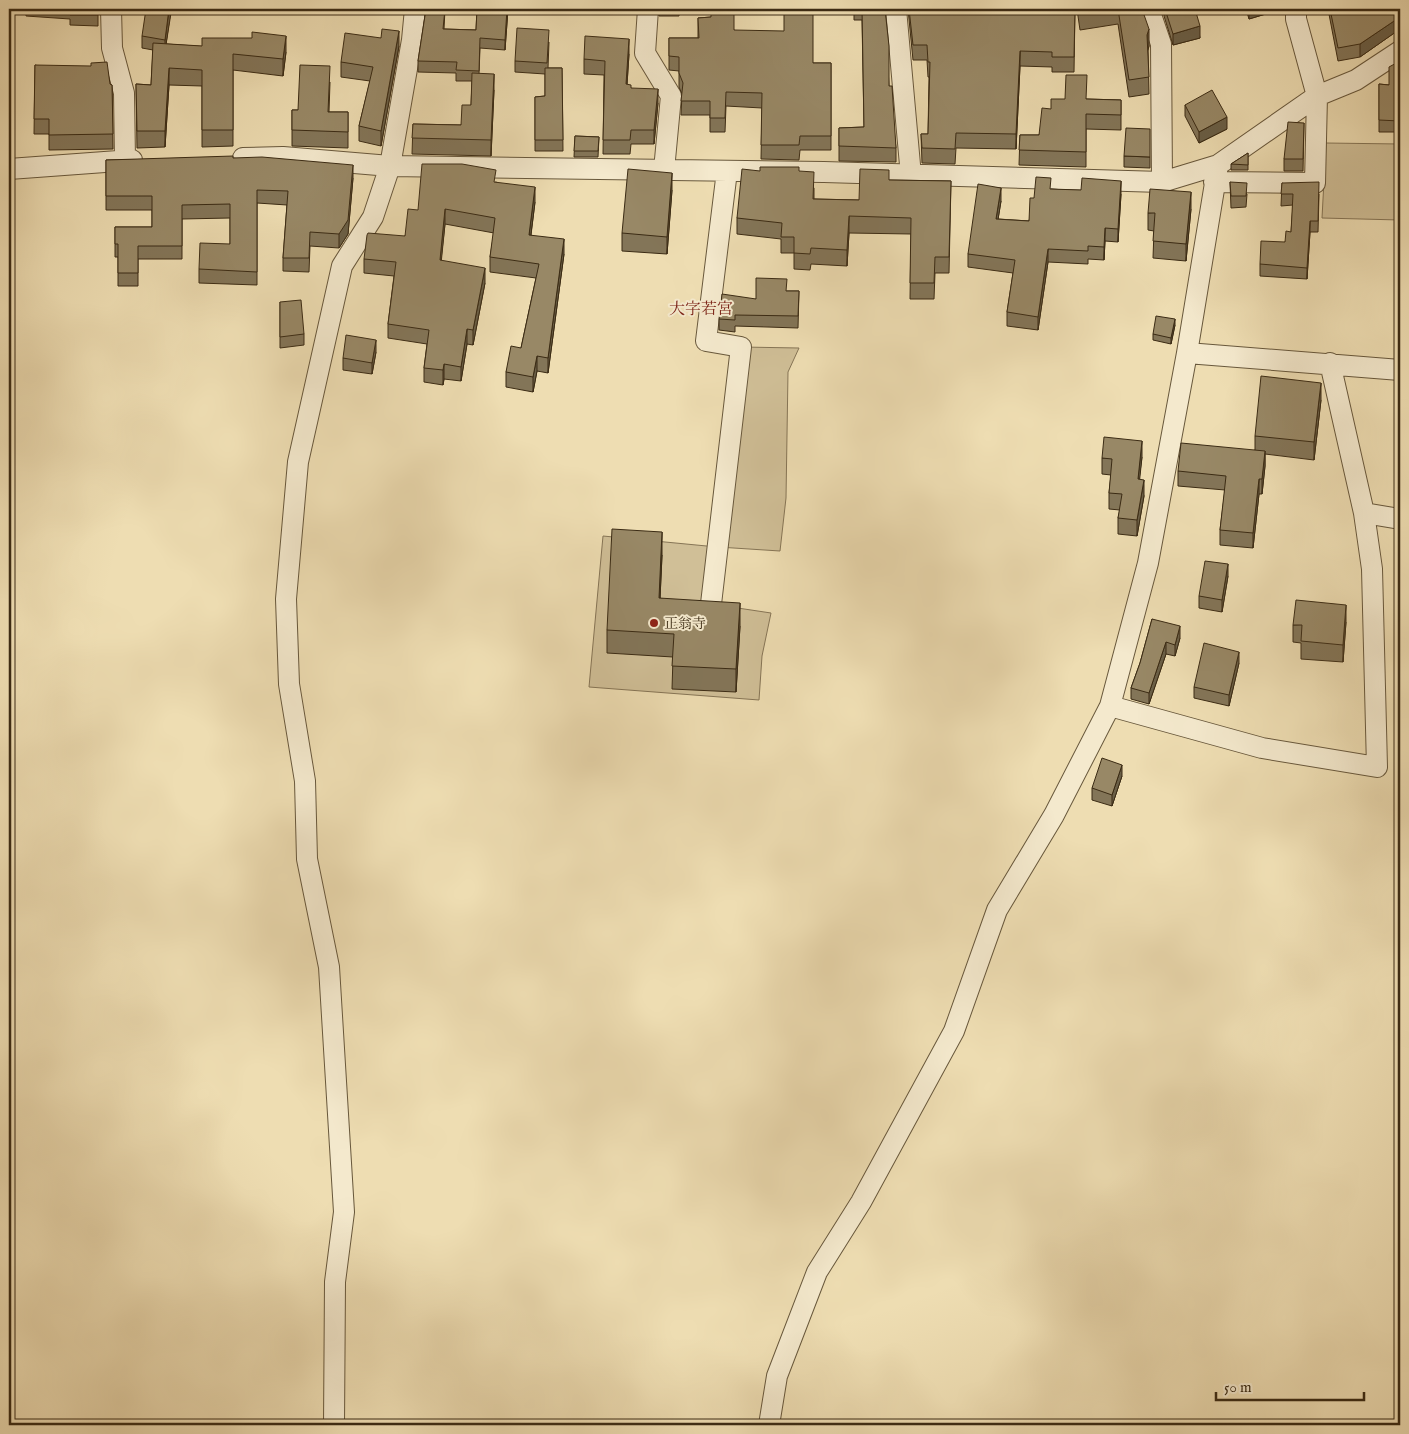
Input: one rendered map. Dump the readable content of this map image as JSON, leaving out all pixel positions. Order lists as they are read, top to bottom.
{
  "districts": ["大字若宮"],
  "places": ["正翁寺"],
  "scale_bar": "50 m"
}
